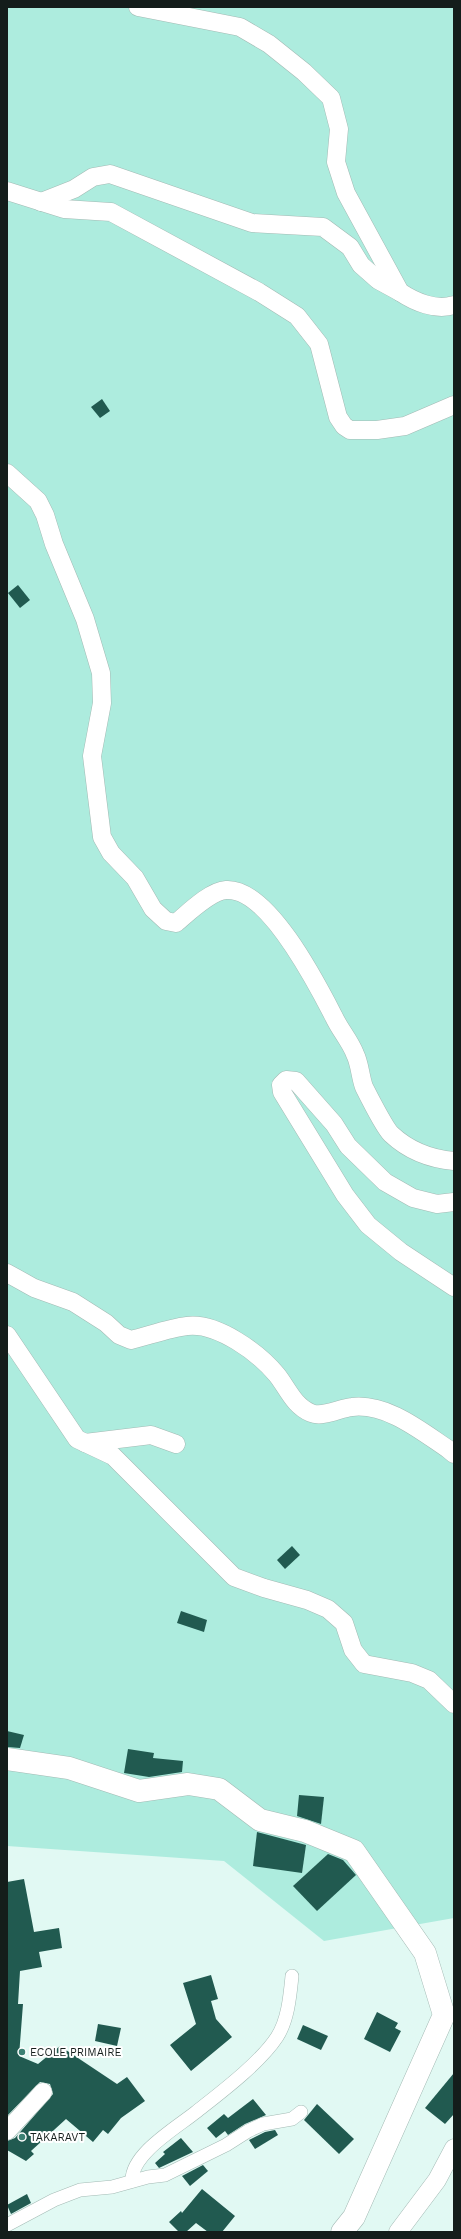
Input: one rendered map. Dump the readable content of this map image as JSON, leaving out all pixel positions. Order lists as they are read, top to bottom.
{
  "places": ["ECOLE PRIMAIRE", "TAKARAVT"]
}
